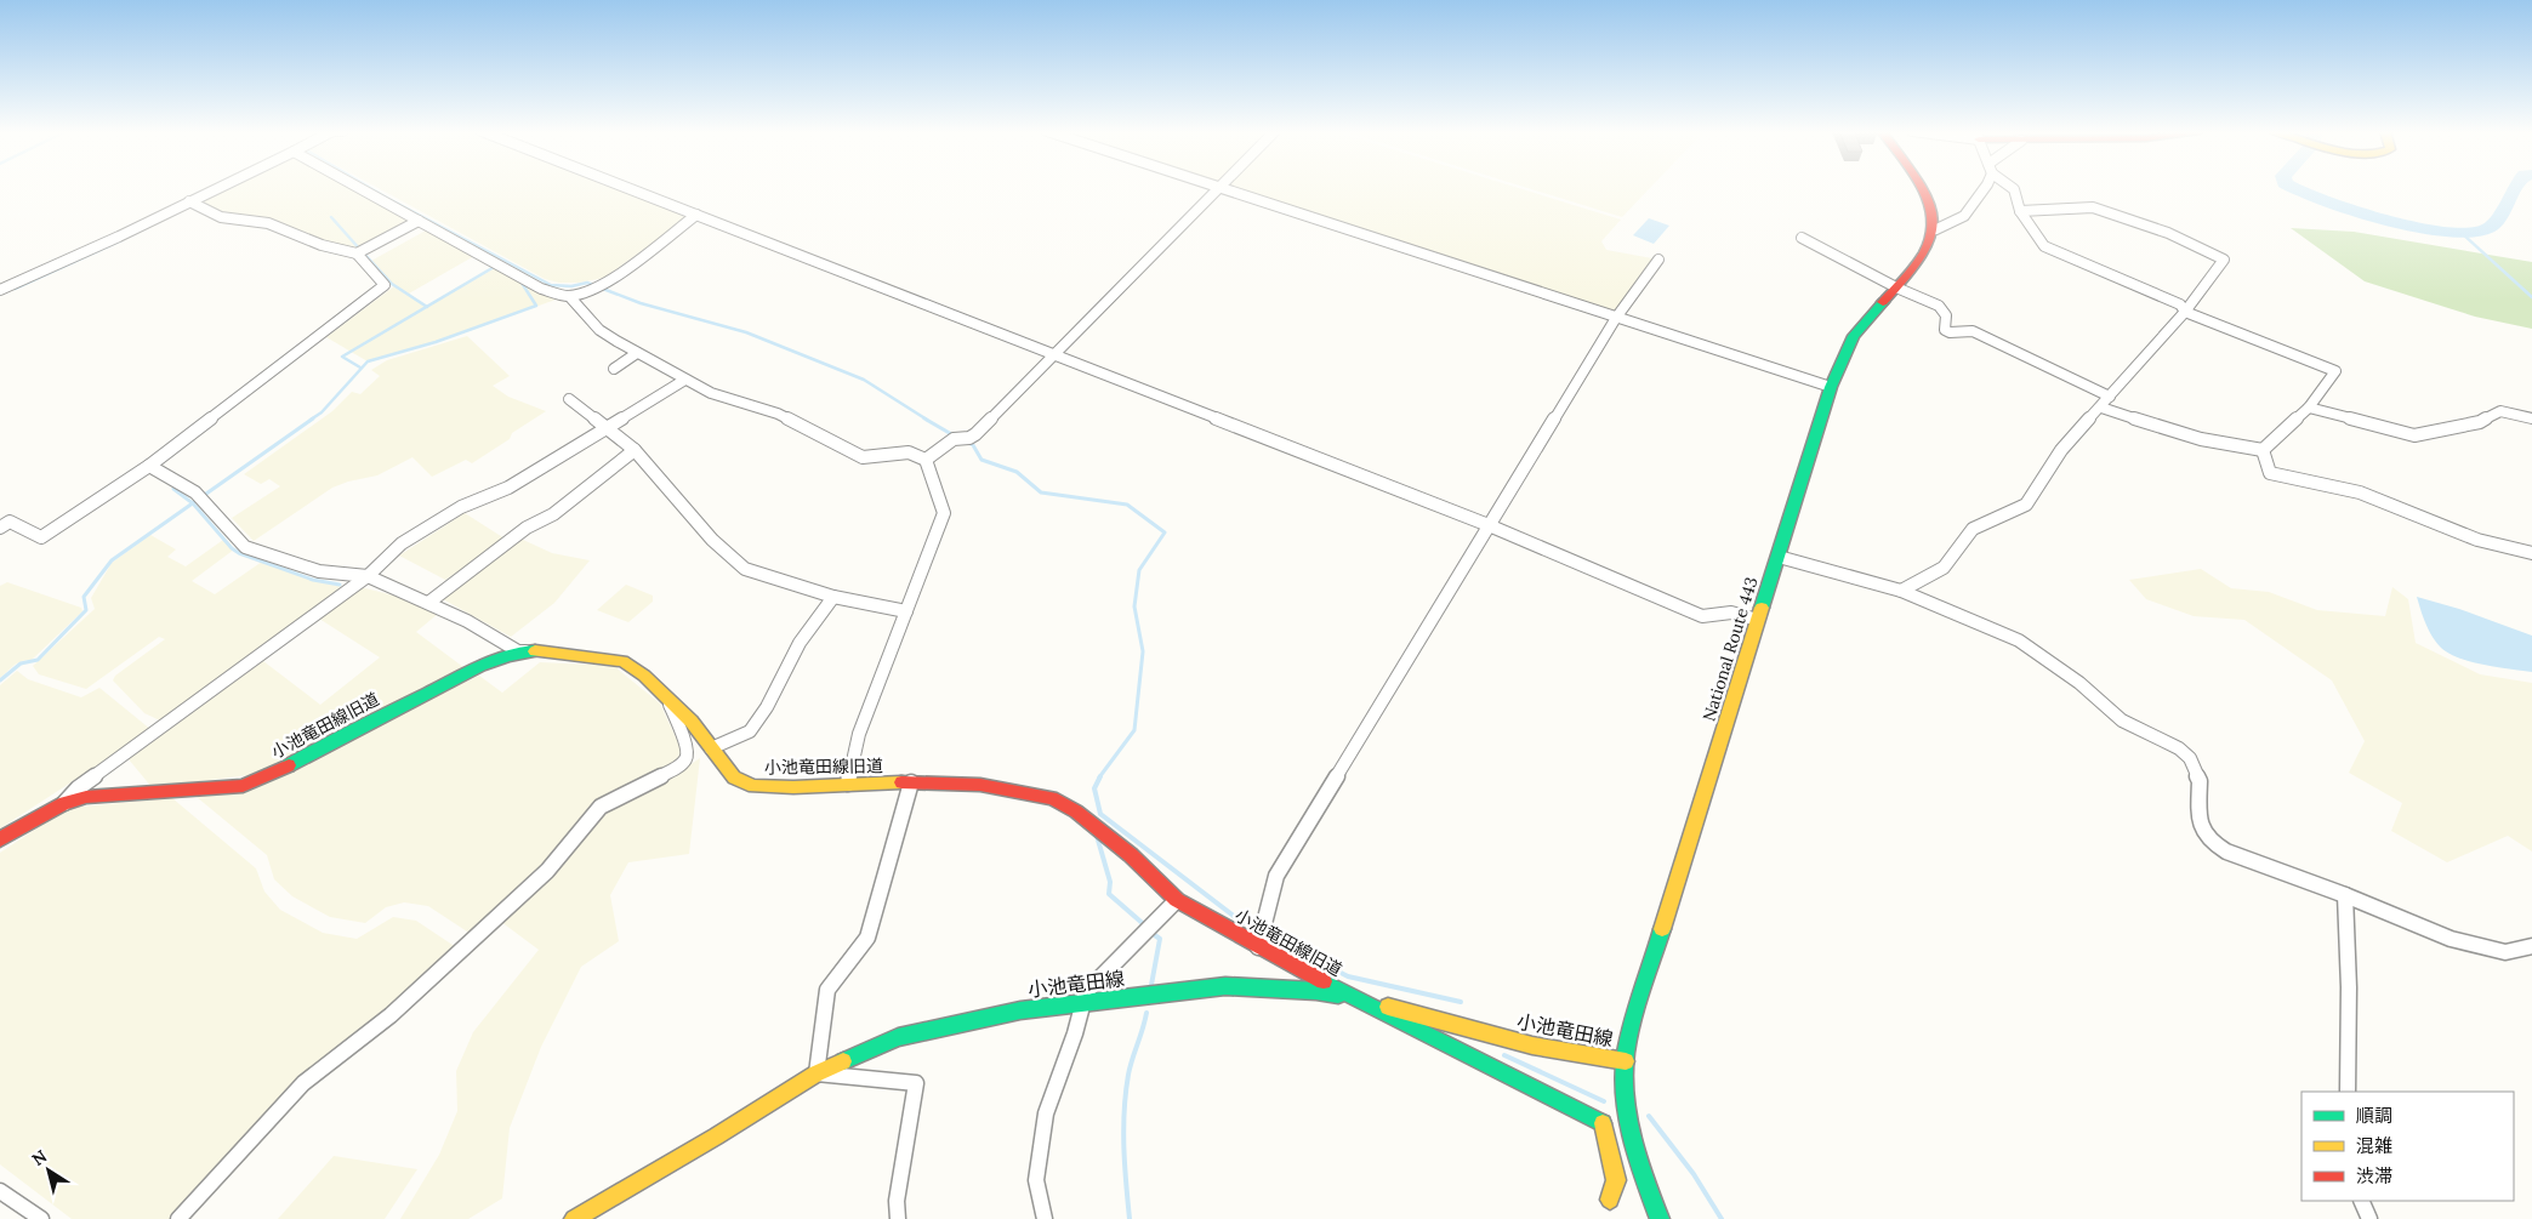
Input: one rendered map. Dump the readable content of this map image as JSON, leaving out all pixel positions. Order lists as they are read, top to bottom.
{
  "streets": {
    "main road": ["National Route 443", "小池竜田線旧道", "小池竜田線"]
  },
  "crossings": [
    ["National Route 443", "小池竜田線"],
    ["小池竜田線旧道", "小池竜田線"]
  ],
  "legend": ["順調", "混雑", "渋滞"],
  "north": "top left"
}
